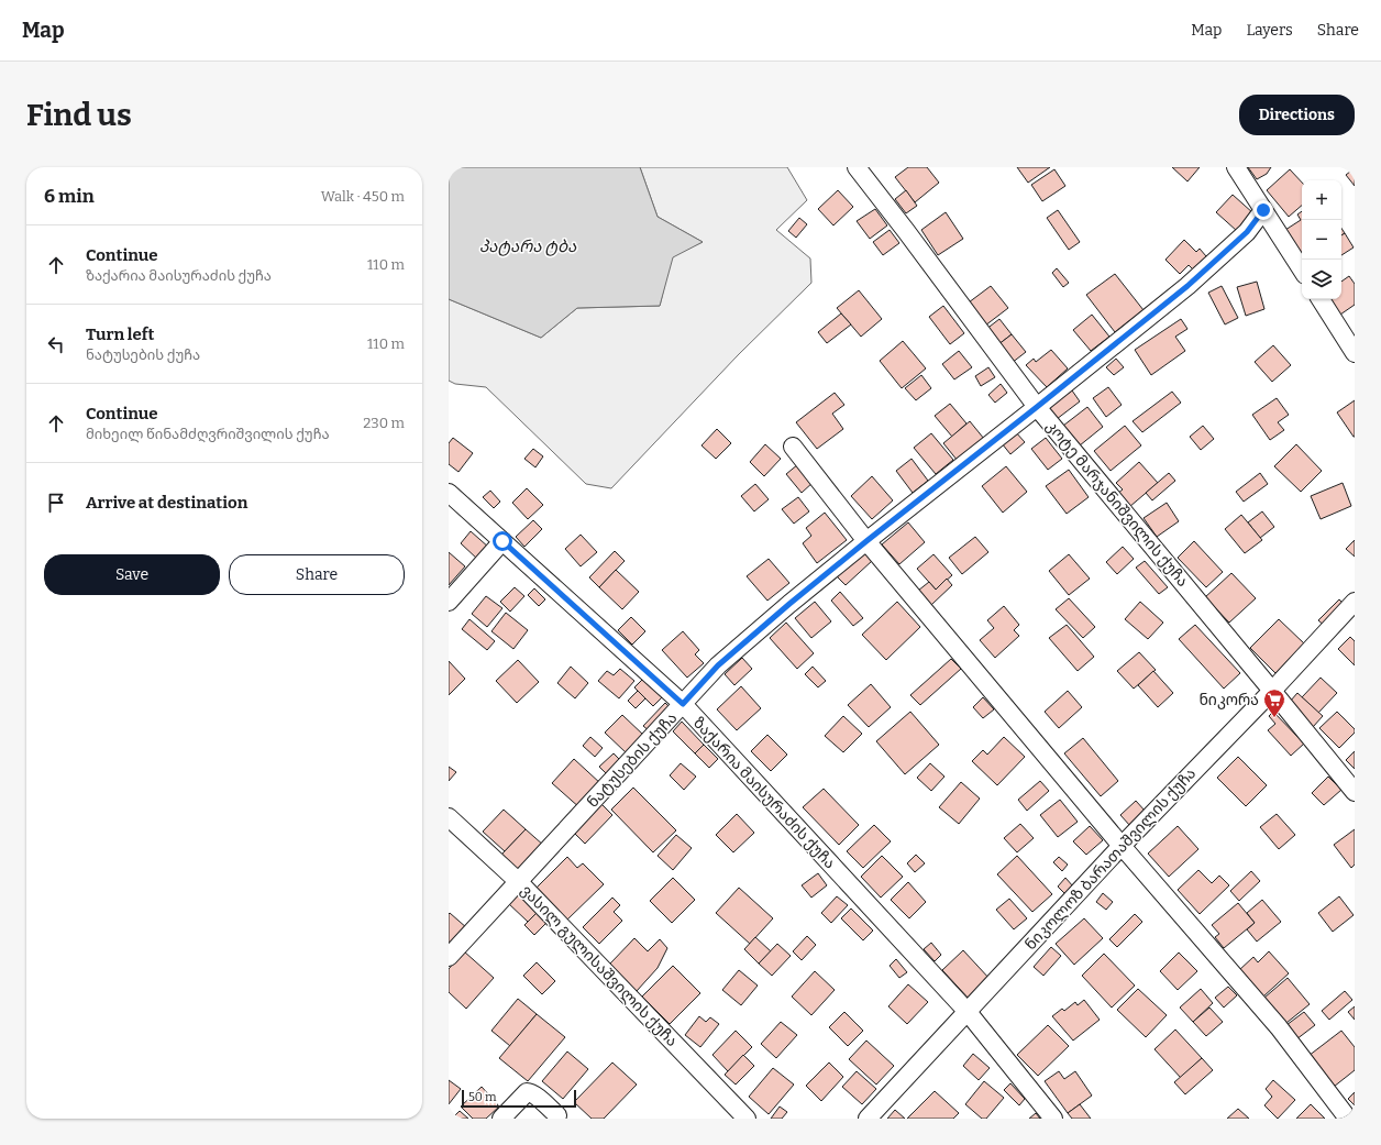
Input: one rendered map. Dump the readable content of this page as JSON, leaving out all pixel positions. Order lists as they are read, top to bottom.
{
  "streets": {
    "street": [
      "კოტე მარჯანიშვილის ქუჩა",
      "ნატუსების ქუჩა",
      "ზაქარია მაისურაძის ქუჩა",
      "ნიკოლოზ ბარათაშვილის ქუჩა",
      "ვასილ გულისაშვილის ქუჩა"
    ]
  },
  "crossings": [
    ["კოტე მარჯანიშვილის ქუჩა", "ნატუსების ქუჩა"],
    ["კოტე მარჯანიშვილის ქუჩა", "ნიკოლოზ ბარათაშვილის ქუჩა"],
    ["ნატუსების ქუჩა", "ზაქარია მაისურაძის ქუჩა"],
    ["ნატუსების ქუჩა", "ვასილ გულისაშვილის ქუჩა"],
    ["ზაქარია მაისურაძის ქუჩა", "ნიკოლოზ ბარათაშვილის ქუჩა"]
  ],
  "water": ["პატარა ტბა"],
  "places": {
    "supermarket": ["ნიკორა"]
  },
  "scale_bar": "50 m",
  "page": {
    "header": "Map",
    "nav": ["Map", "Layers", "Share"],
    "buttons": [
      "Directions",
      ["Save", "Share"]
    ],
    "title": "Find us",
    "heading": ["6 min", "Walk · 450 m"],
    "map_buttons": ["+", "−"],
    "list": [
      ["Continue", "ზაქარია მაისურაძის ქუჩა", "110 m"],
      ["Turn left", "ნატუსების ქუჩა", "110 m"],
      ["Continue", "მიხეილ წინამძღვრიშვილის ქუჩა", "230 m"],
      "Arrive at destination"
    ],
    "scale": "50 m"
  }
}
